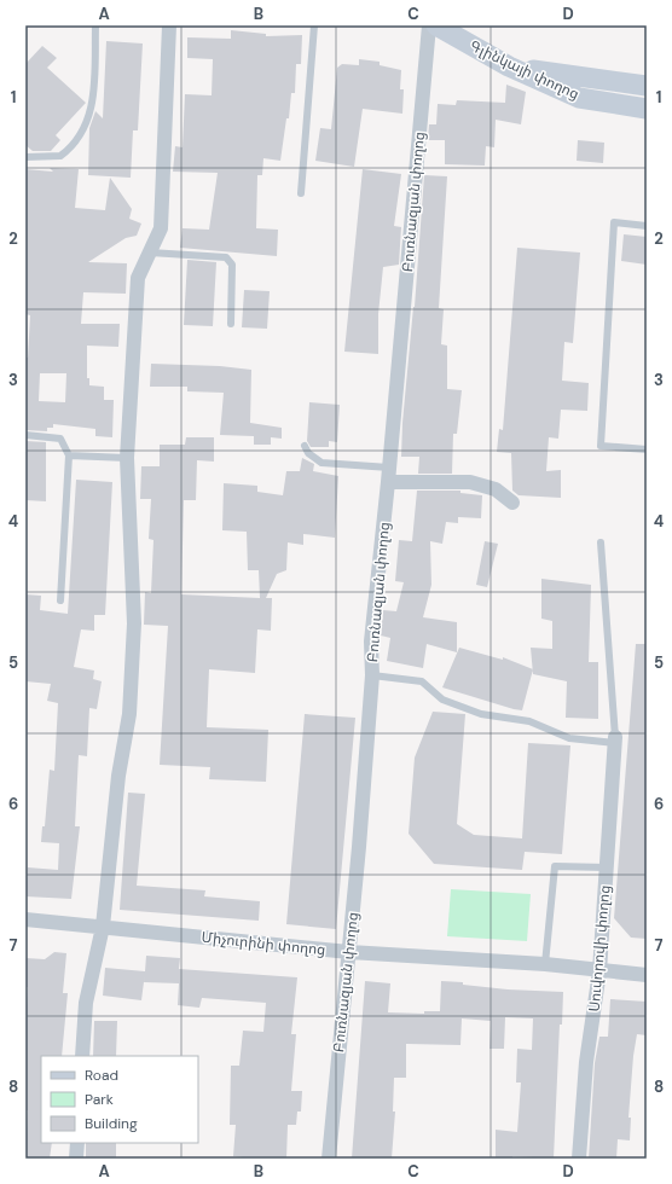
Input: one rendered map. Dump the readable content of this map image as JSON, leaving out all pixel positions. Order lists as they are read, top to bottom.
{
  "streets": {
    "main road": ["Գլինկայի փողոց"],
    "street": ["Բուռնազյան փողոց", "Միչուրինի փողոց", "Սուվորովի փողոց"]
  },
  "crossings": [
    ["Բուռնազյան փողոց", "Միչուրինի փողոց"],
    ["Միչուրինի փողոց", "Սուվորովի փողոց"]
  ],
  "legend": ["Road", "Park", "Building"],
  "grid": {
    "columns": [
      "A",
      "B",
      "C",
      "D"
    ],
    "rows": [
      "1",
      "2",
      "3",
      "4",
      "5",
      "6",
      "7",
      "8"
    ]
  }
}
